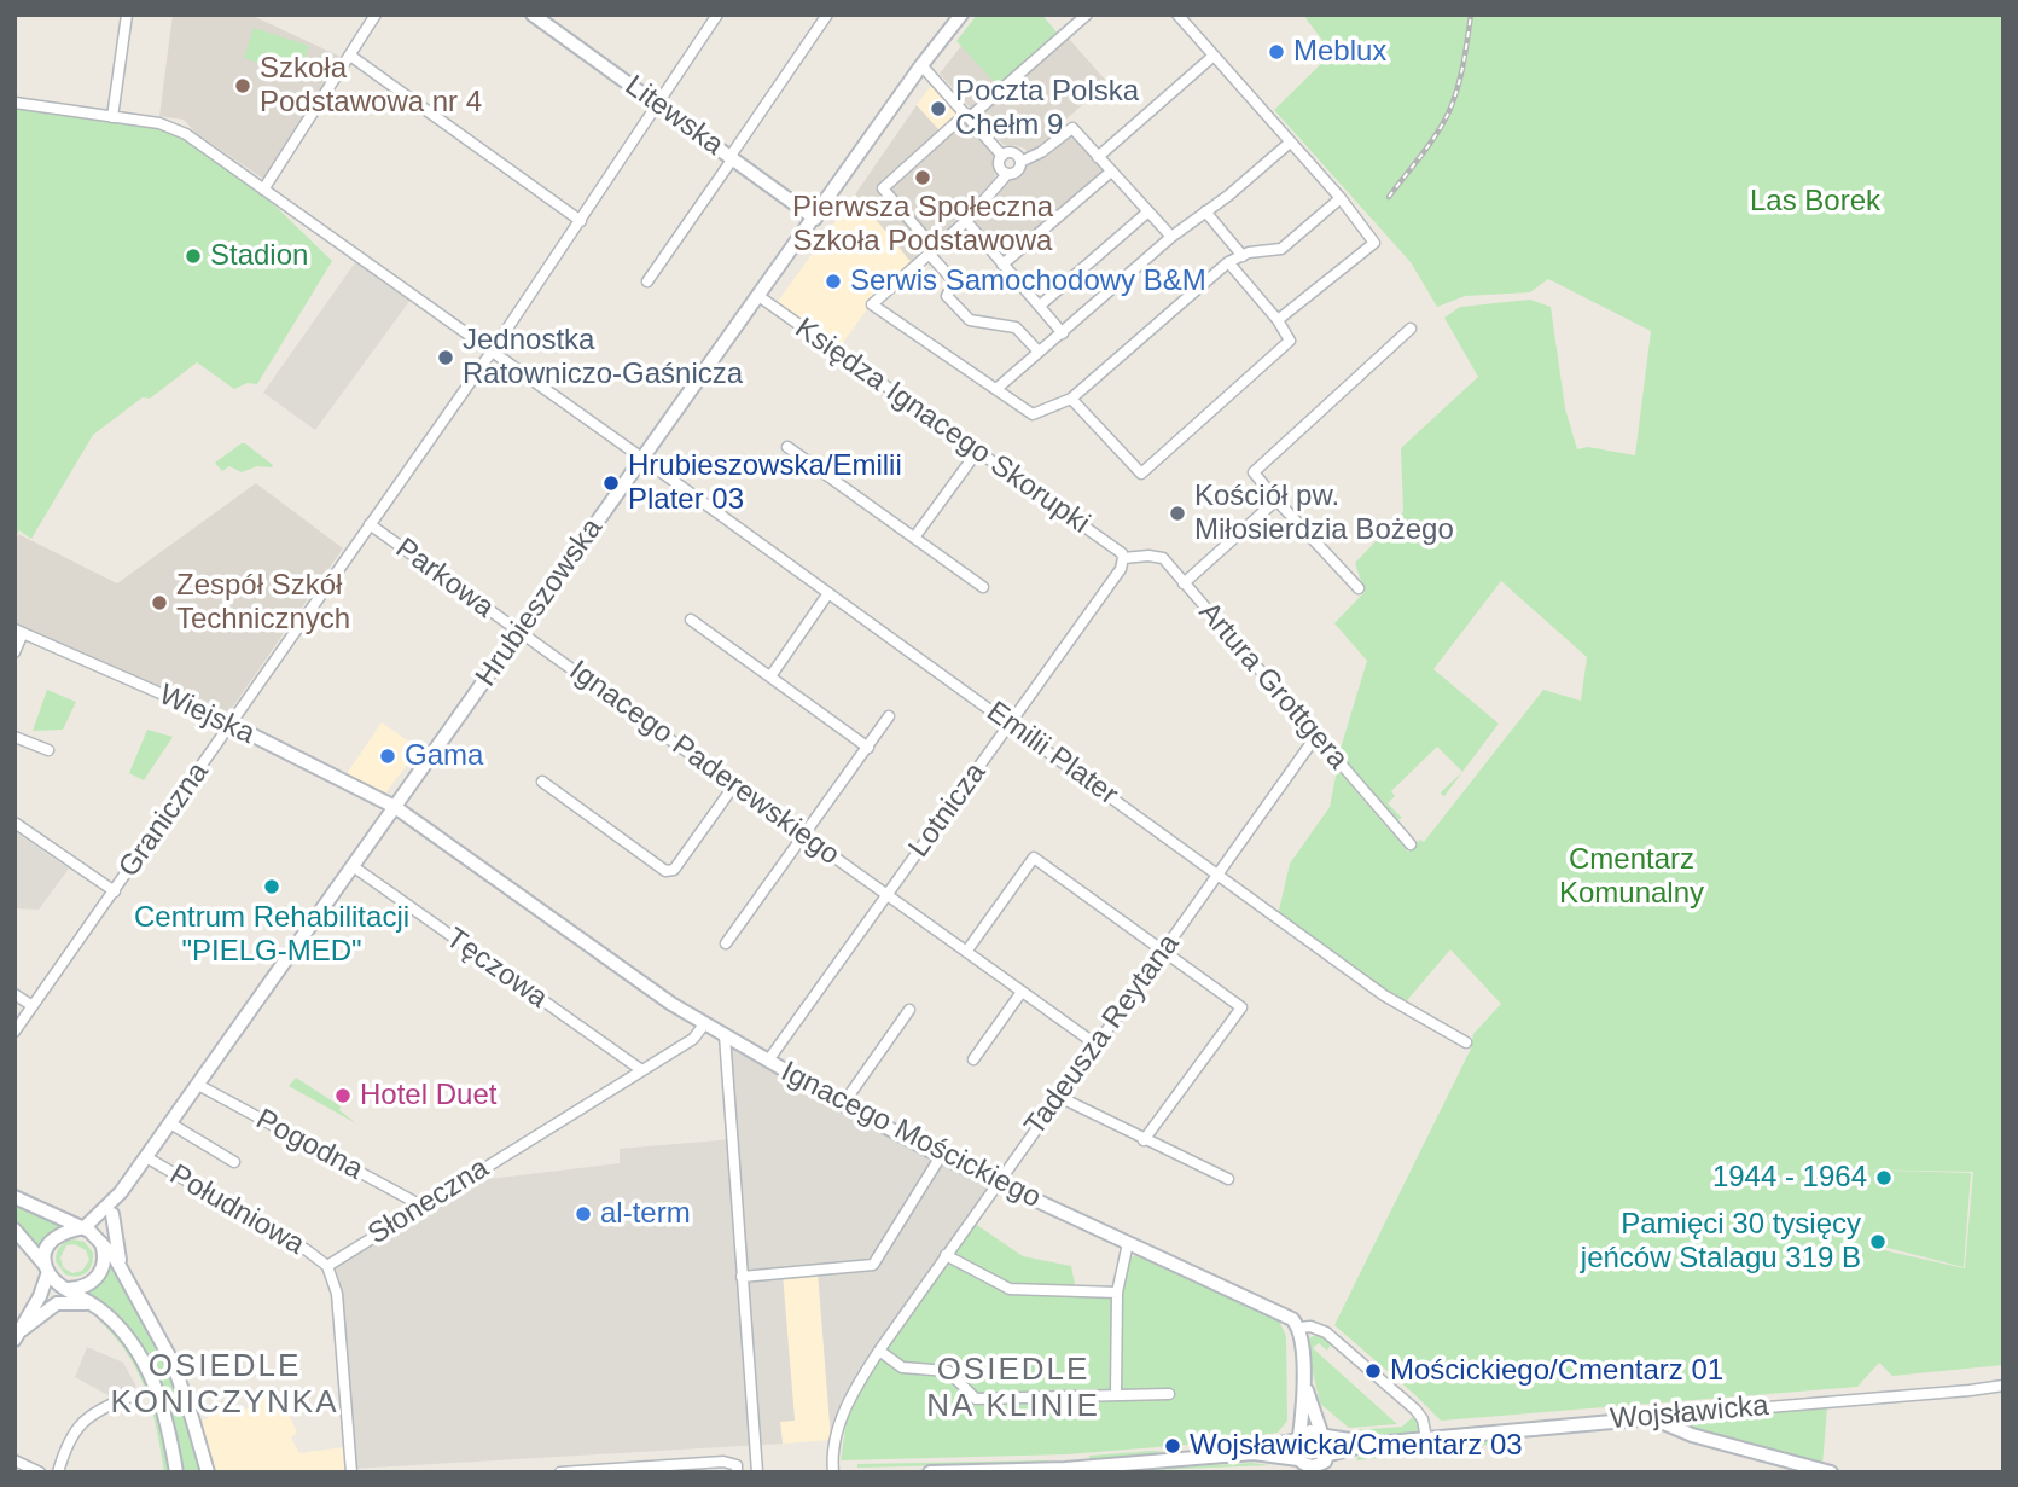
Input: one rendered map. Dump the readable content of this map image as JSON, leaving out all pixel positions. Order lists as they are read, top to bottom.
{
  "streets": {
    "street": [
      "Litewska",
      "Księdza Ignacego Skorupki",
      "Parkowa",
      "Hrubieszowska",
      "Artura Grottgera",
      "Wiejska",
      "Emilii Plater",
      "Ignacego Paderewskiego",
      "Lotnicza",
      "Graniczna",
      "Tęczowa",
      "Tadeusza Reytana",
      "Ignacego Mościckiego",
      "Pogodna",
      "Słoneczna",
      "Południowa",
      "Wojsławicka"
    ]
  },
  "crossings": [
    ["Litewska", "Hrubieszowska"],
    ["Litewska", "Graniczna"],
    ["Księdza Ignacego Skorupki", "Hrubieszowska"],
    ["Księdza Ignacego Skorupki", "Artura Grottgera"],
    ["Księdza Ignacego Skorupki", "Lotnicza"],
    ["Parkowa", "Hrubieszowska"],
    ["Parkowa", "Ignacego Paderewskiego"],
    ["Parkowa", "Graniczna"],
    ["Hrubieszowska", "Wiejska"],
    ["Hrubieszowska", "Emilii Plater"],
    ["Hrubieszowska", "Ignacego Paderewskiego"],
    ["Hrubieszowska", "Tęczowa"],
    ["Hrubieszowska", "Ignacego Mościckiego"],
    ["Hrubieszowska", "Pogodna"],
    ["Hrubieszowska", "Południowa"],
    ["Artura Grottgera", "Lotnicza"],
    ["Artura Grottgera", "Tadeusza Reytana"],
    ["Wiejska", "Graniczna"],
    ["Wiejska", "Ignacego Mościckiego"],
    ["Emilii Plater", "Lotnicza"],
    ["Emilii Plater", "Graniczna"],
    ["Emilii Plater", "Tadeusza Reytana"],
    ["Ignacego Paderewskiego", "Lotnicza"],
    ["Ignacego Paderewskiego", "Tadeusza Reytana"],
    ["Lotnicza", "Ignacego Mościckiego"],
    ["Tęczowa", "Słoneczna"],
    ["Tadeusza Reytana", "Ignacego Mościckiego"],
    ["Ignacego Mościckiego", "Słoneczna"],
    ["Ignacego Mościckiego", "Wojsławicka"],
    ["Pogodna", "Słoneczna"],
    ["Słoneczna", "Południowa"]
  ],
  "districts": ["OSIEDLE KONICZYNKA", "OSIEDLE NA KLINIE"],
  "parks": ["Las Borek", "Cmentarz Komunalny"],
  "places": [
    "Meblux",
    "Szkoła Podstawowa nr 4",
    "Poczta Polska Chełm 9",
    "Pierwsza Społeczna Szkoła Podstawowa",
    "Stadion",
    "Serwis Samochodowy B&M",
    "Jednostka Ratowniczo-Gaśnicza",
    "Hrubieszowska/Emilii Plater 03",
    "Kościół pw. Miłosierdzia Bożego",
    "Zespół Szkół Technicznych",
    "Gama",
    "Centrum Rehabilitacji \"PIELG-MED\"",
    "Hotel Duet",
    "1944 - 1964",
    "al-term",
    "Pamięci 30 tysięcy jeńców Stalagu 319 B",
    "Mościckiego/Cmentarz 01",
    "Wojsławicka/Cmentarz 03"
  ]
}
